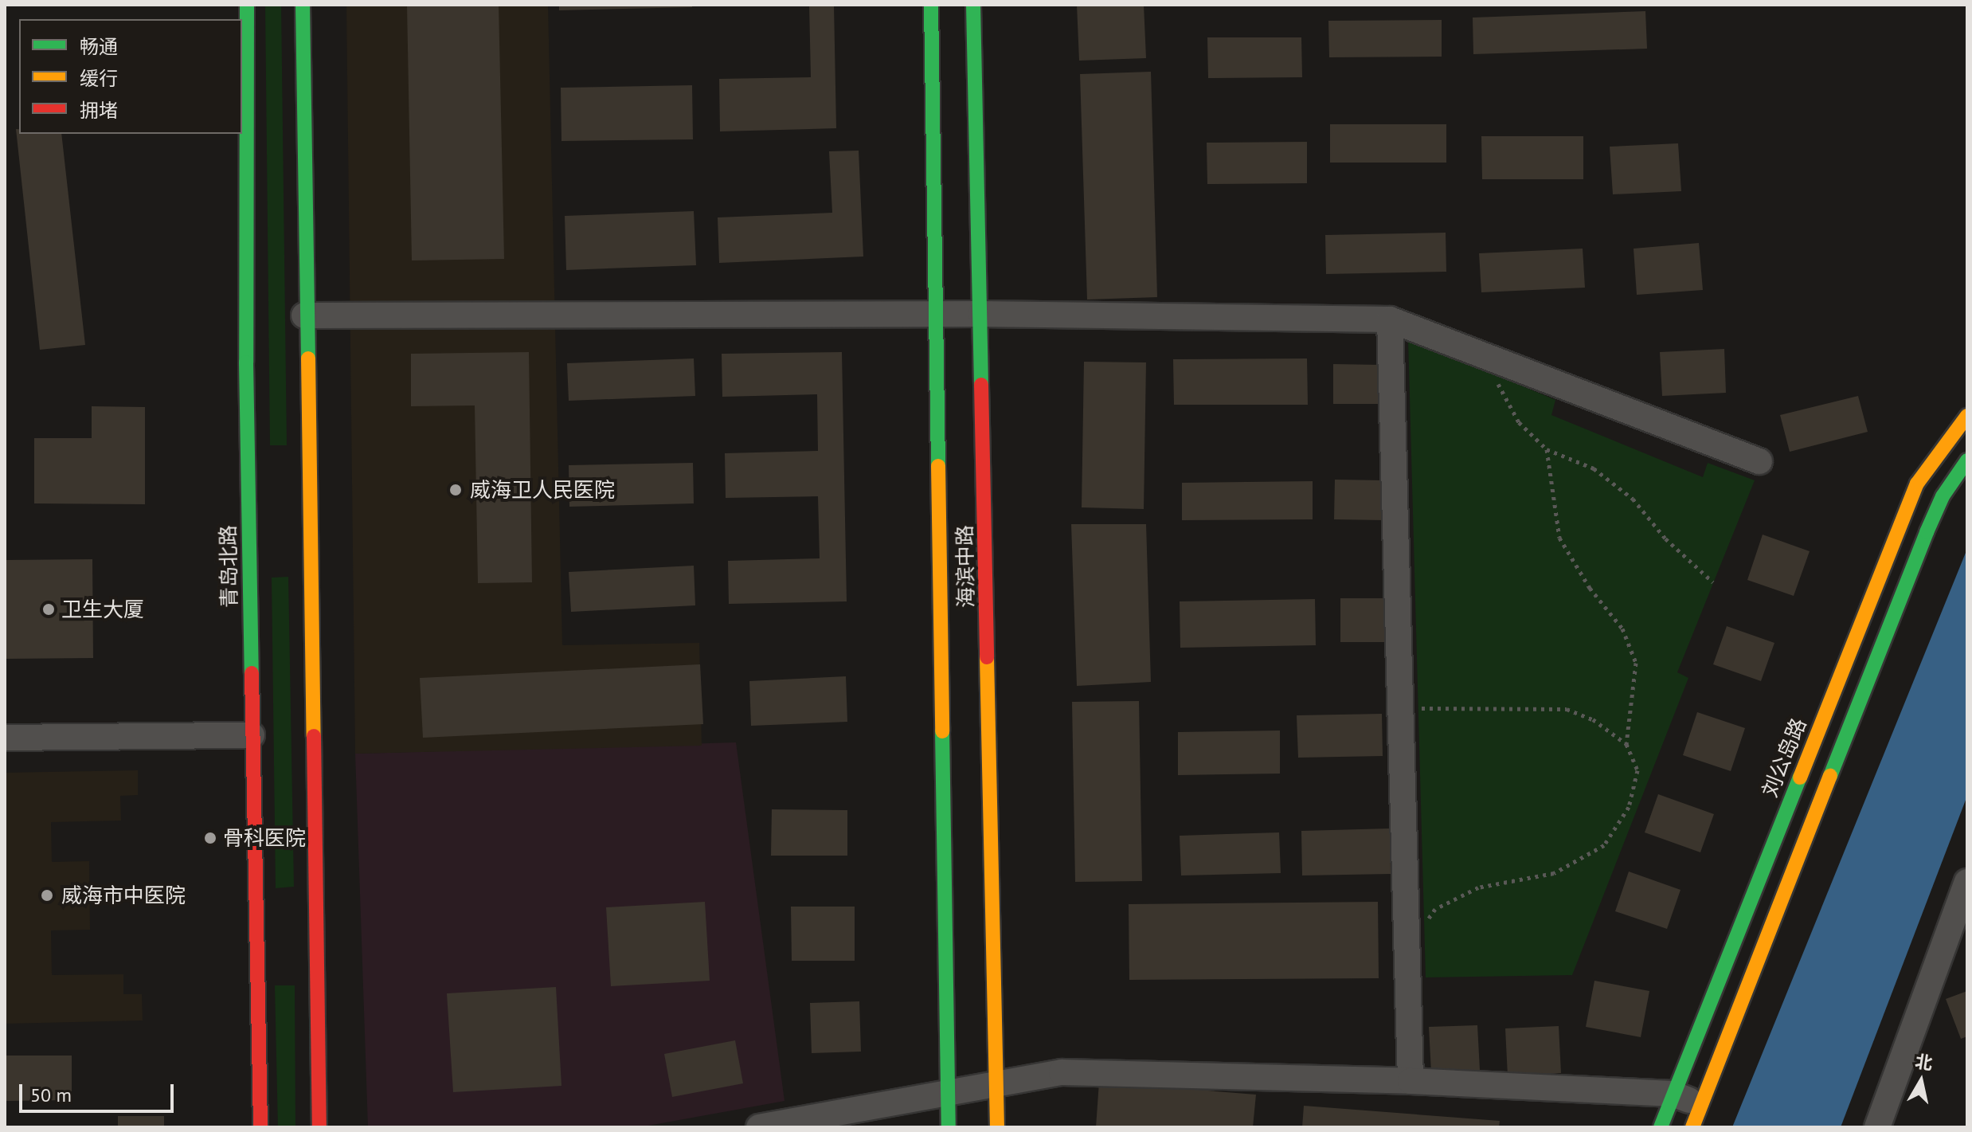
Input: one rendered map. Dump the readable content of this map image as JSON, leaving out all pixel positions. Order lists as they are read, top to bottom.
{
  "streets": {
    "main road": ["青岛北路", "海滨中路", "刘公岛路"]
  },
  "places": [
    "威海卫人民医院",
    "卫生大厦",
    "骨科医院",
    "威海市中医院"
  ],
  "legend": ["畅通", "缓行", "拥堵"],
  "scale_bar": "50 m",
  "north": "top"
}
